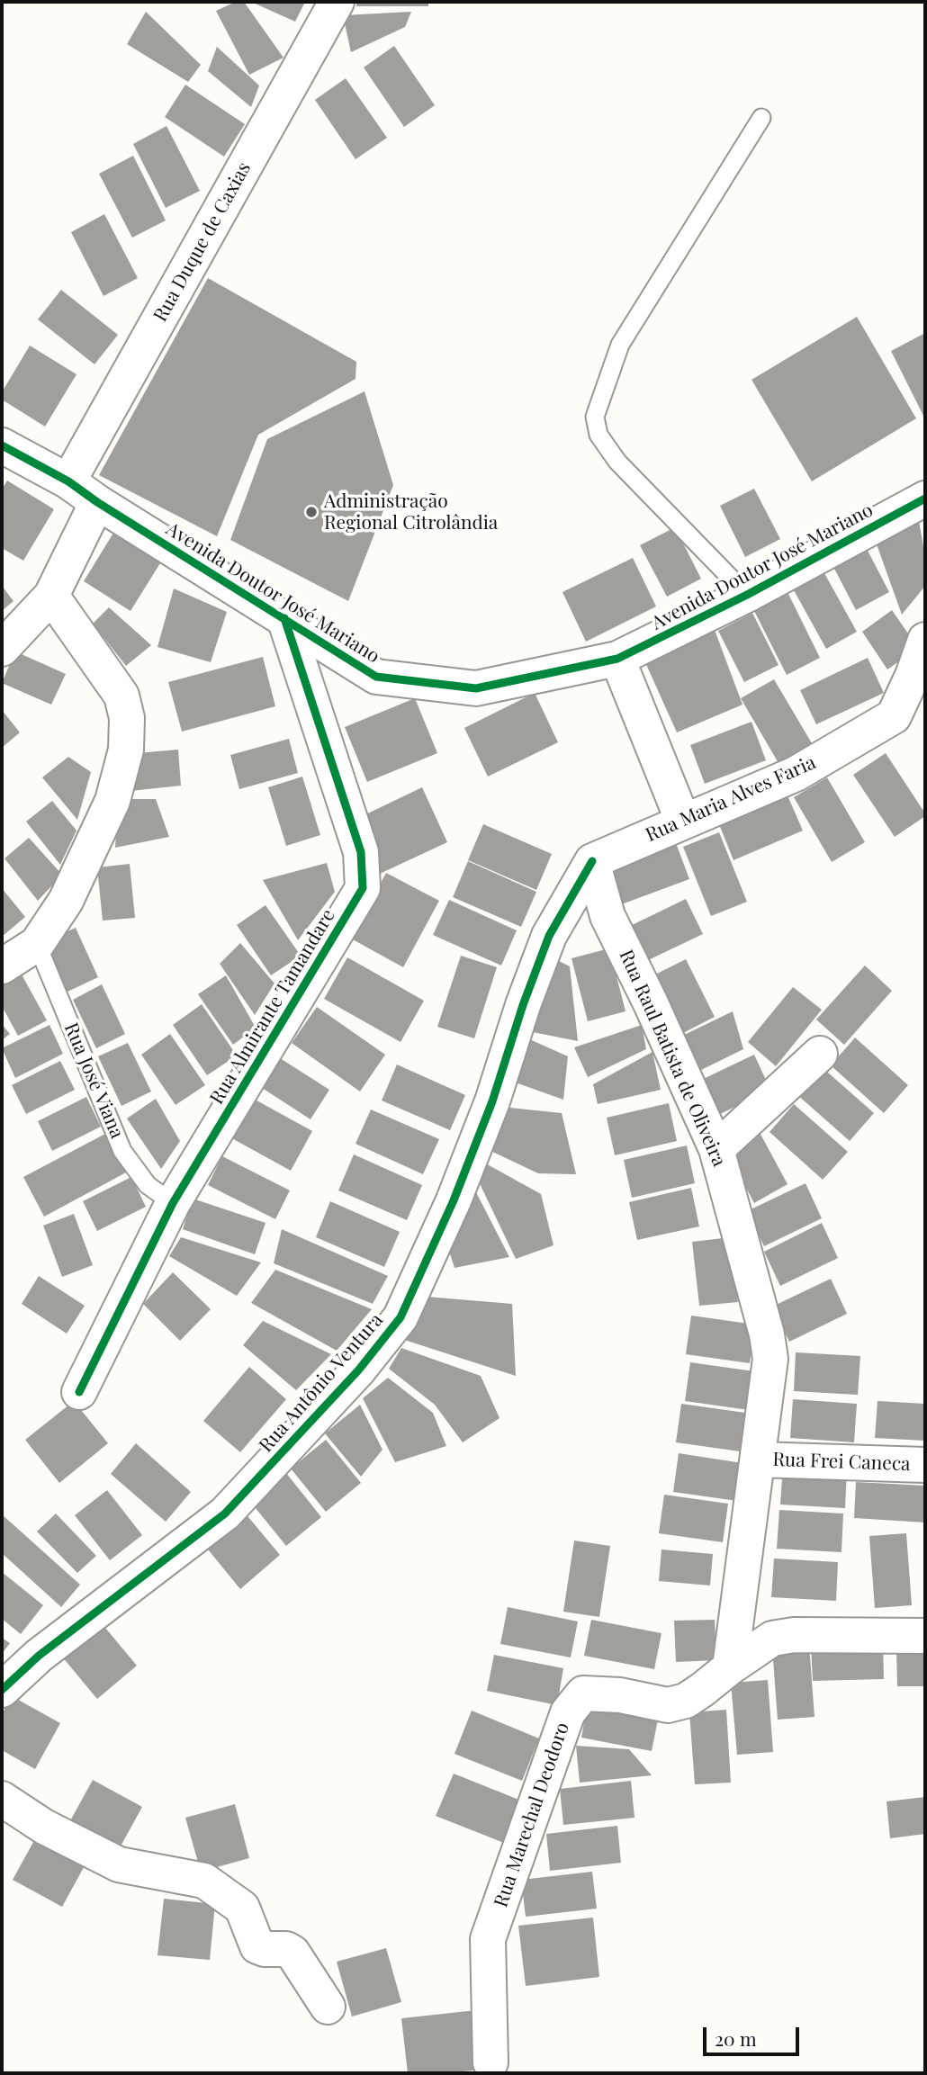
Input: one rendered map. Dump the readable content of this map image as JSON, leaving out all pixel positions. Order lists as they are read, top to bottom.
{
  "streets": {
    "street": [
      "Rua Duque de Caxias",
      "Avenida Doutor José Mariano",
      "Rua Maria Alves Faria",
      "Rua Almirante Tamandare",
      "Rua Raul Batista de Oliveira",
      "Rua Antônio Ventura",
      "Rua Frei Caneca",
      "Rua Marechal Deodoro"
    ],
    "lane": ["Rua José Viana"]
  },
  "crossings": [
    ["Rua Duque de Caxias", "Avenida Doutor José Mariano"],
    ["Avenida Doutor José Mariano", "Rua Almirante Tamandare"],
    ["Rua Maria Alves Faria", "Rua Raul Batista de Oliveira"],
    ["Rua Maria Alves Faria", "Rua Antônio Ventura"],
    ["Rua Almirante Tamandare", "Rua José Viana"],
    ["Rua Raul Batista de Oliveira", "Rua Antônio Ventura"],
    ["Rua Raul Batista de Oliveira", "Rua Frei Caneca"],
    ["Rua Raul Batista de Oliveira", "Rua Marechal Deodoro"]
  ],
  "places": ["Administração Regional Citrolândia"],
  "scale_bar": "20 m"
}
